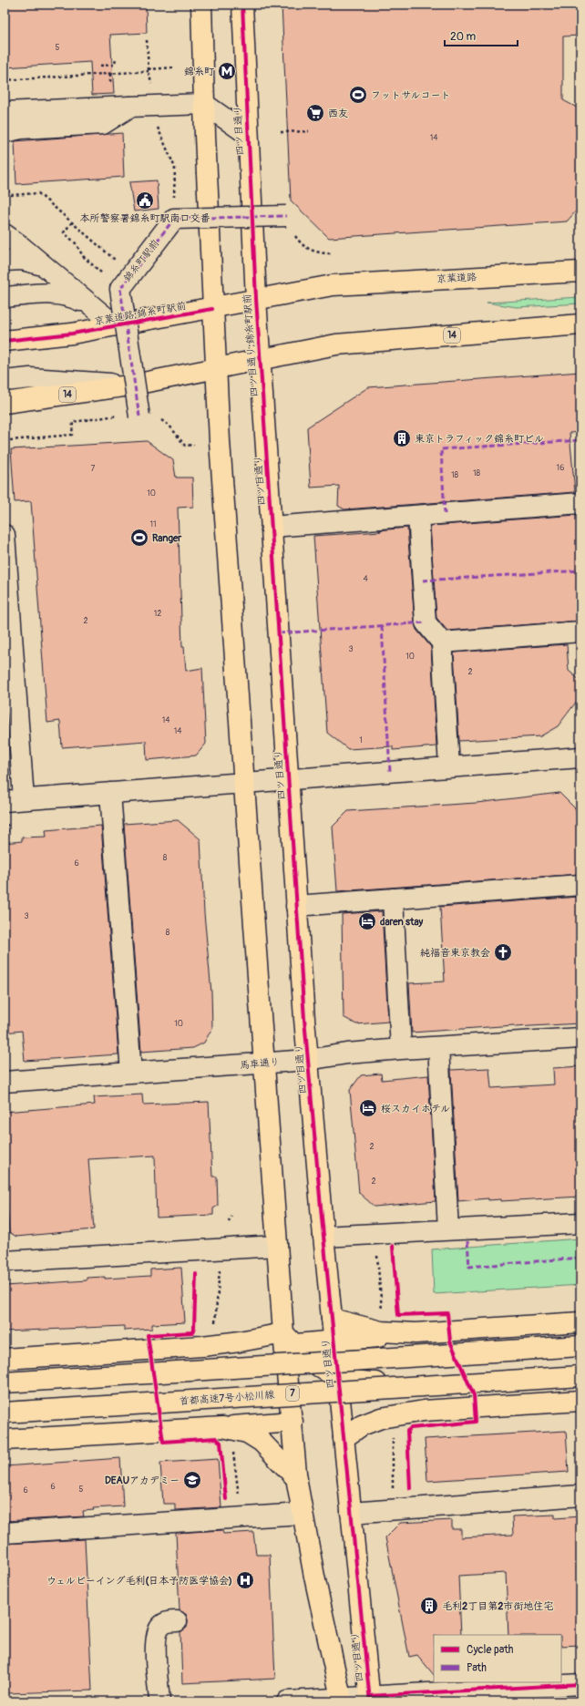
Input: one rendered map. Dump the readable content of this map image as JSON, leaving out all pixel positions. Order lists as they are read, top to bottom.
{
  "streets": {
    "main road": [
      "四ツ目通り",
      "京葉道路",
      "京葉道路;錦糸町駅前",
      "14",
      "四ツ目通り;錦糸町駅前",
      "7",
      "首都高速7号小松川線"
    ],
    "street": ["錦糸町駅前", "馬車通り"]
  },
  "crossings": [
    ["四ツ目通り", "四ツ目通り;錦糸町駅前"],
    ["四ツ目通り", "馬車通り"],
    ["京葉道路", "京葉道路;錦糸町駅前"],
    ["京葉道路;錦糸町駅前", "四ツ目通り;錦糸町駅前"],
    ["14", "四ツ目通り;錦糸町駅前"]
  ],
  "places": {
    "metro station": ["錦糸町"],
    "sports": ["フットサルコート", "Ranger"],
    "supermarket": ["西友"],
    "public building": ["本所警察署錦糸町駅南口交番"],
    "building": ["東京トラフィック錦糸町ビル", "毛利2丁目第2市街地住宅"],
    "hotel": ["daren stay", "桜スカイホテル"],
    "church": ["純福音東京教会"],
    "school or university": ["DEAUアカデミー"],
    "hospital": ["ウェルビーイング毛利(日本予防医学協会)"]
  },
  "house_numbers": [
    "5",
    "14",
    "16",
    "7",
    "18",
    "18",
    "10",
    "11",
    "4",
    "12",
    "2",
    "3",
    "10",
    "2",
    "14",
    "14",
    "1",
    "8",
    "6",
    "3",
    "8",
    "10",
    "2",
    "2",
    "6",
    "5",
    "6"
  ],
  "legend": ["Cycle path", "Path"],
  "scale_bar": "20 m"
}
